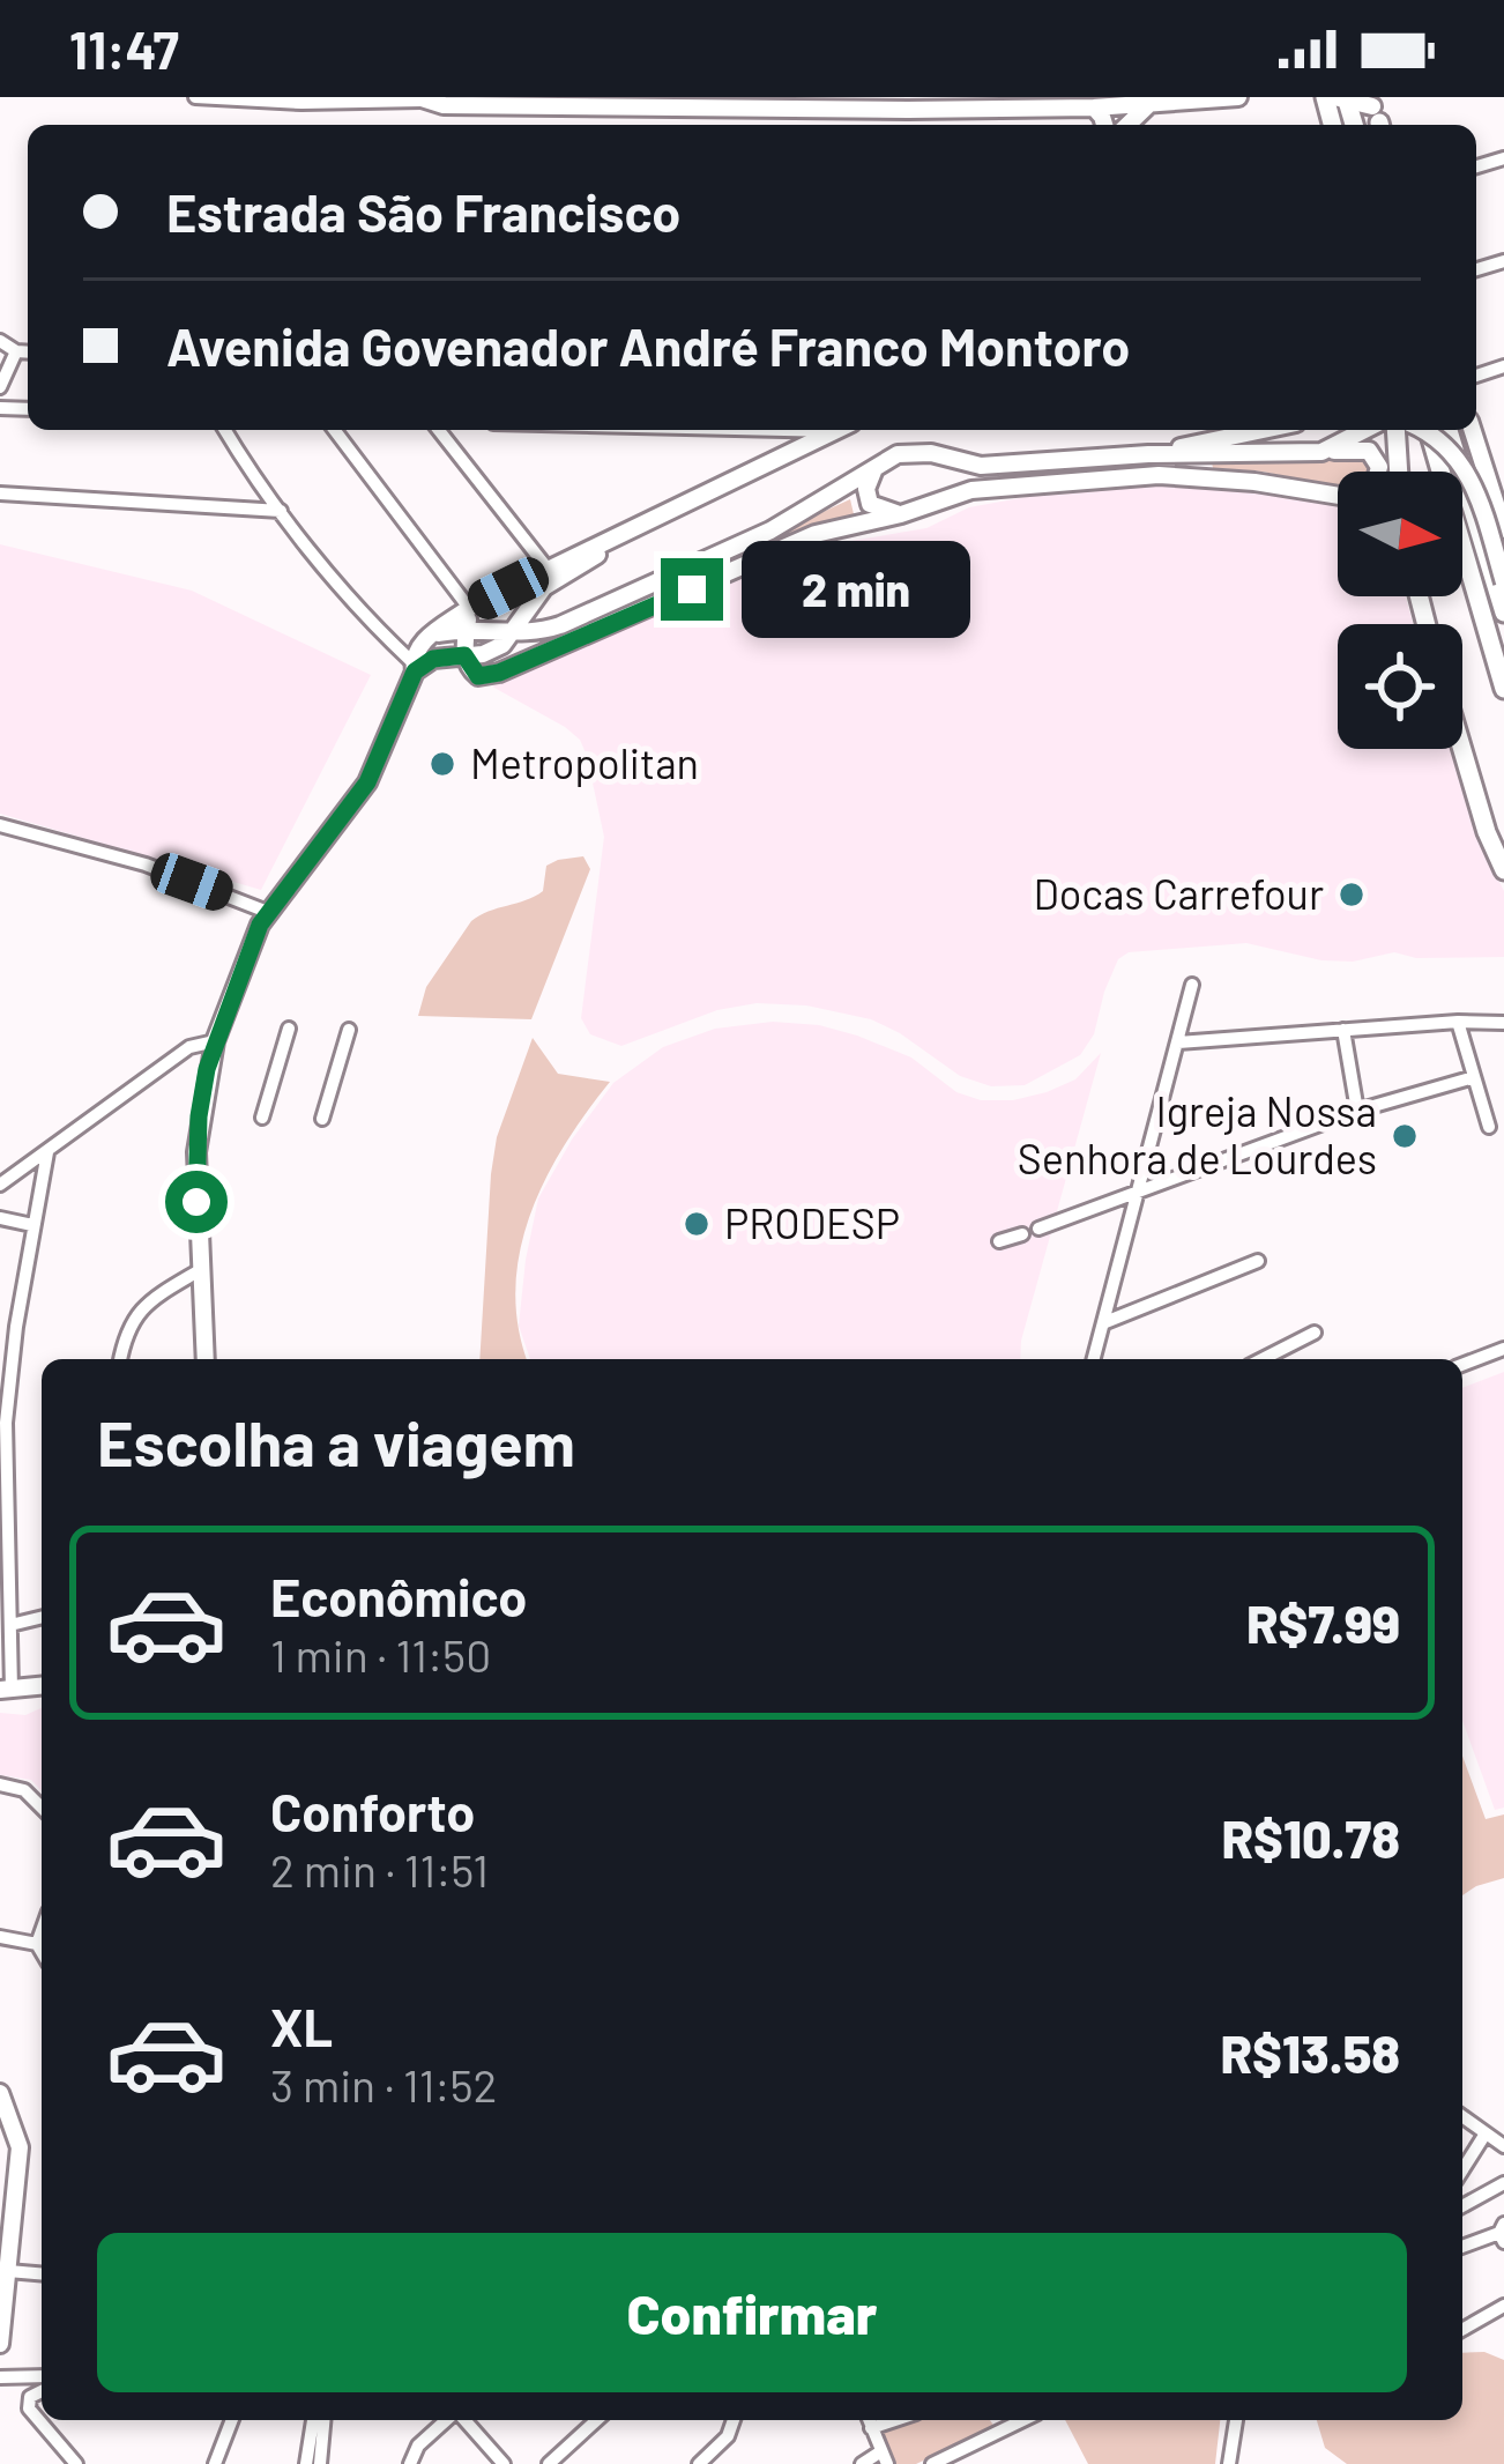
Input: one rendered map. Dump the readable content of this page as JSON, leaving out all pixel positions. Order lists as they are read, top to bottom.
{
  "places": [
    "Metropolitan",
    "Docas Carrefour",
    "Igreja Nossa Senhora de Lourdes",
    "PRODESP"
  ],
  "north": "right",
  "page": {
    "status": "11:47",
    "banner": ["Estrada São Francisco", "Avenida Govenador André Franco Montoro"],
    "bubble": "2 min",
    "heading": "Escolha a viagem",
    "list": [
      {
        "name": "Econômico",
        "note": "1 min · 11:50",
        "value": "R$7.99"
      },
      {
        "name": "Conforto",
        "note": "2 min · 11:51",
        "value": "R$10.78"
      },
      {
        "name": "XL",
        "note": "3 min · 11:52",
        "value": "R$13.58"
      }
    ],
    "buttons": "Confirmar"
  }
}
